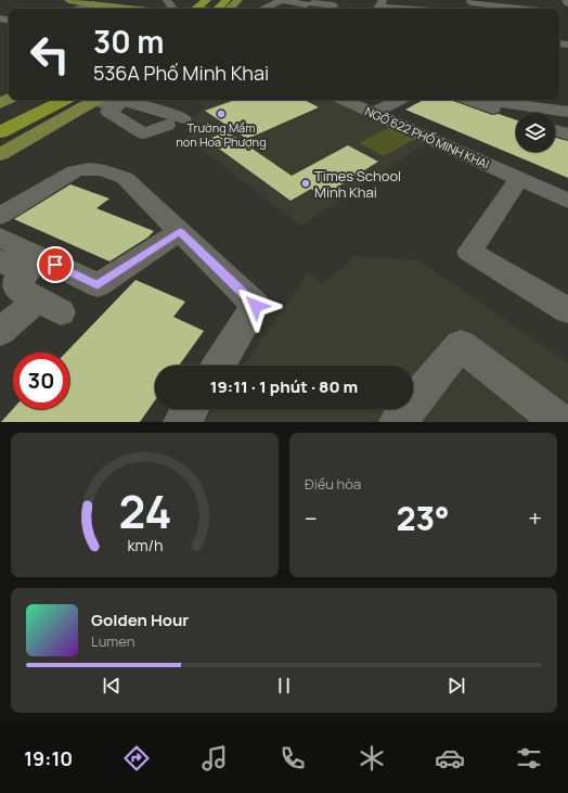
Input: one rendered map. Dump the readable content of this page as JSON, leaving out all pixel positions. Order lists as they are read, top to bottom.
{
  "streets": {
    "street": ["NGÕ 622 PHỐ MINH KHAI"]
  },
  "places": ["Trường Mầm non Hoa Phượng", "Times School Minh Khai"],
  "page": {
    "turn": ["30 m", "536A Phố Minh Khai"],
    "limit": "30",
    "trip": "19:11 · 1 phút · 80 m",
    "tile": "Điều hòa",
    "heat": ["−", "23°", "+"],
    "song": ["Golden Hour", "Lumen"],
    "tabs": "19:10",
    "gauge": ["24", "km/h"]
  }
}
